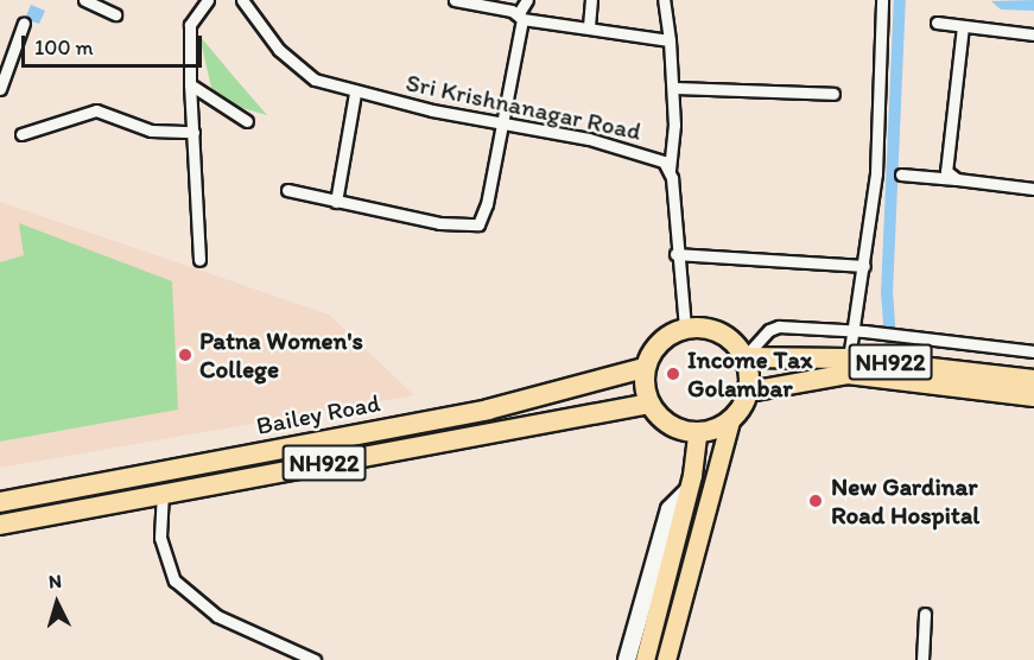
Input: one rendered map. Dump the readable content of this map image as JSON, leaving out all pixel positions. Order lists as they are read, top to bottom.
{
  "streets": {
    "highway": ["NH922", "Bailey Road"],
    "street": ["Sri Krishnanagar Road"]
  },
  "crossings": [
    ["NH922", "Bailey Road"]
  ],
  "places": ["Patna Women's College", "Income Tax Golambar", "New Gardinar Road Hospital"],
  "scale_bar": "100 m",
  "north": "top"
}
